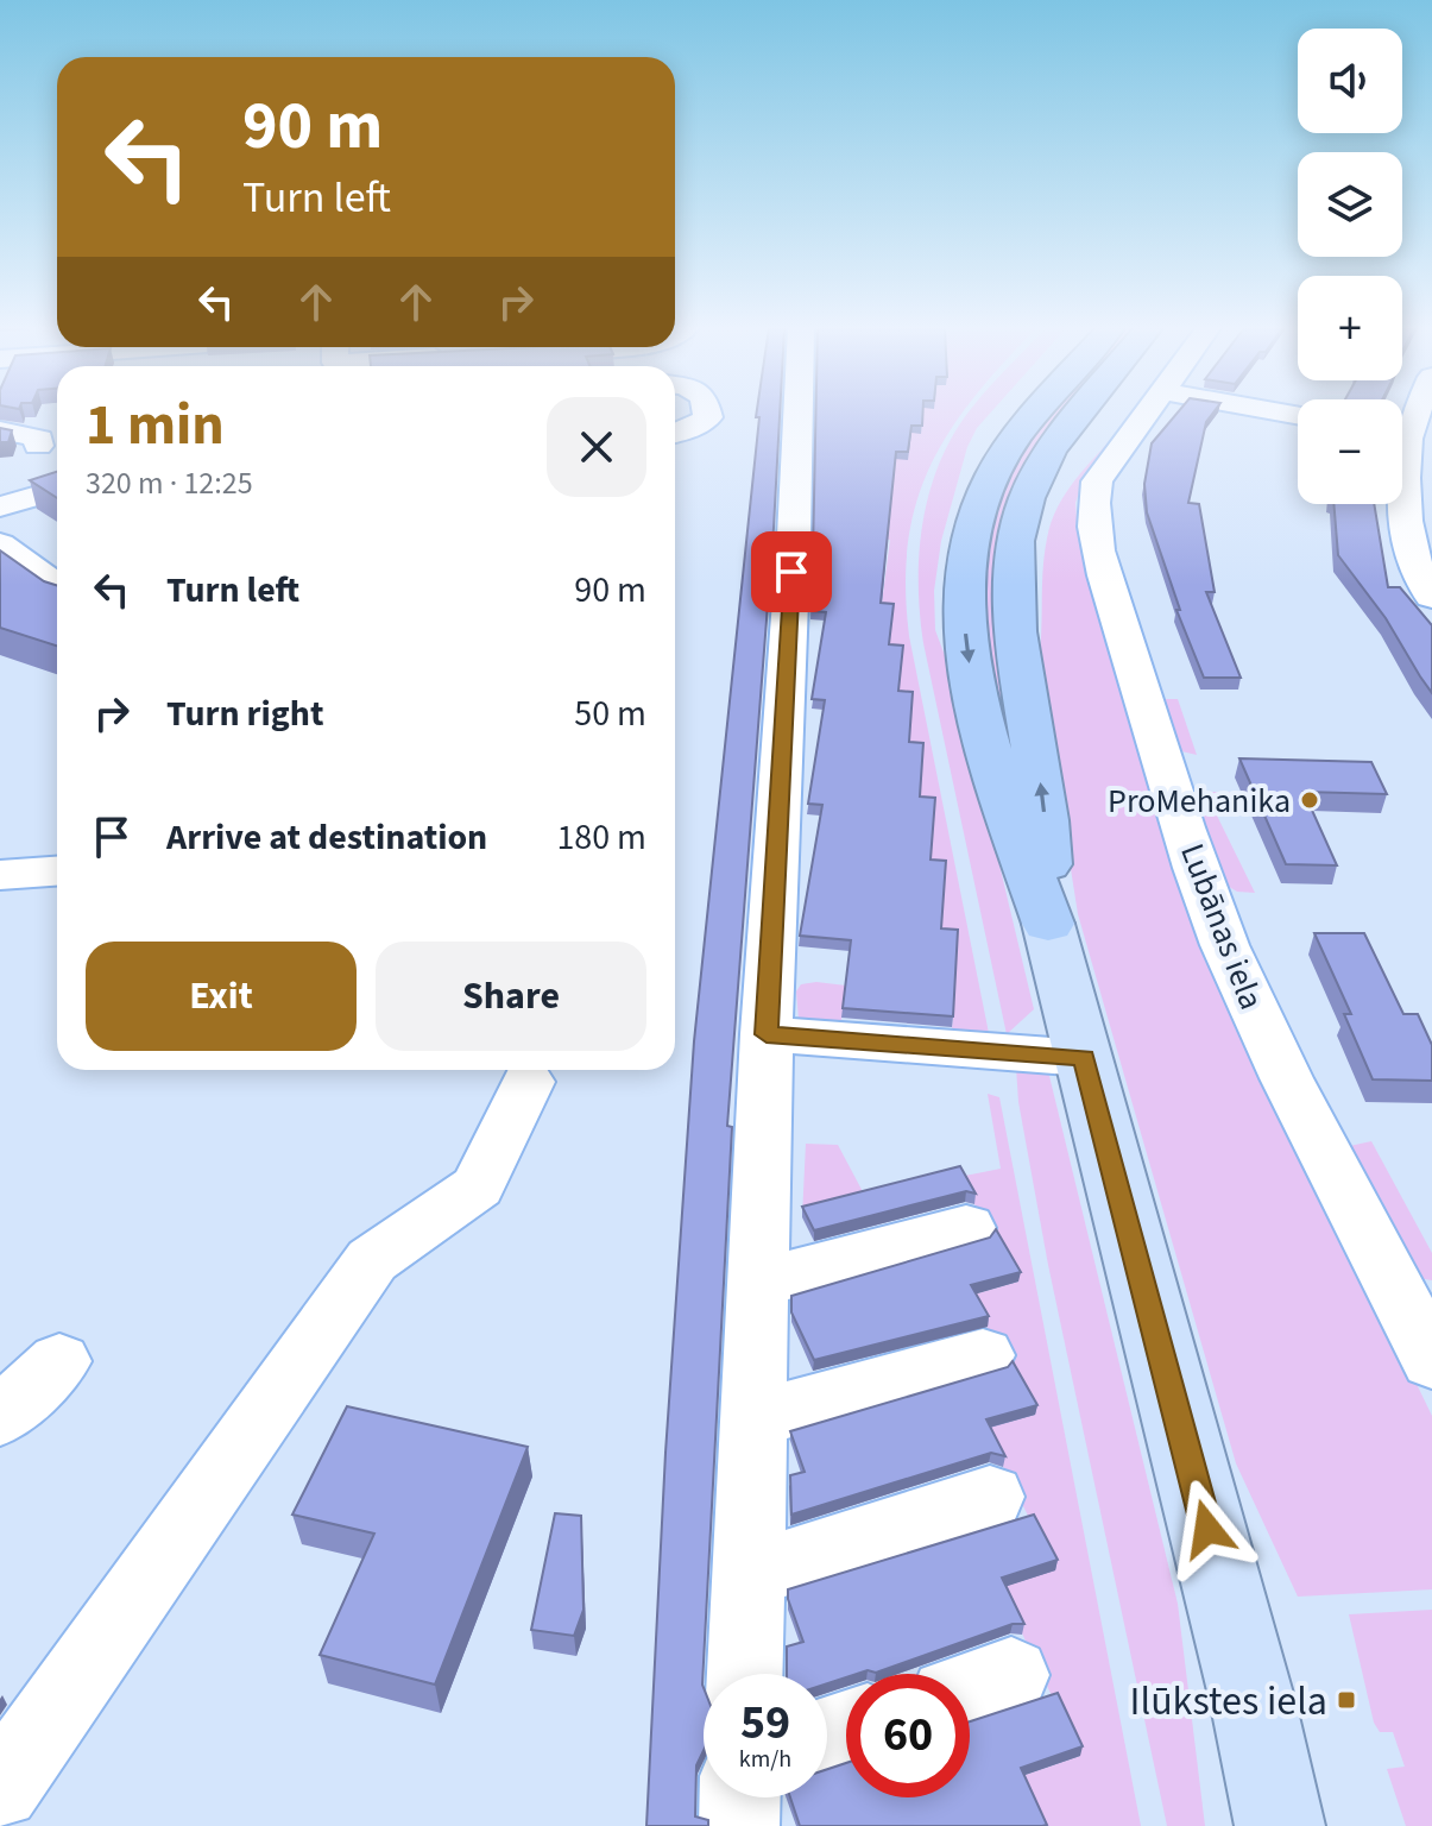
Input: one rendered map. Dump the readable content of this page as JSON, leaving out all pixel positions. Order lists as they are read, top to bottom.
{
  "streets": {
    "street": ["Lubānas iela"]
  },
  "places": {
    "other": ["ProMehanika"],
    "transit": ["Ilūkstes iela"]
  },
  "page": {
    "map_buttons": ["+", "−"],
    "turn": ["90 m", "Turn left"],
    "heading": ["1 min", "320 m · 12:25"],
    "list": [
      {
        "name": "Turn left",
        "value": "90 m"
      },
      {
        "name": "Turn right",
        "value": "50 m"
      },
      {
        "name": "Arrive at destination",
        "value": "180 m"
      }
    ],
    "buttons": ["Exit", "Share"],
    "speed": "59 km/h",
    "limit": "60"
  }
}
